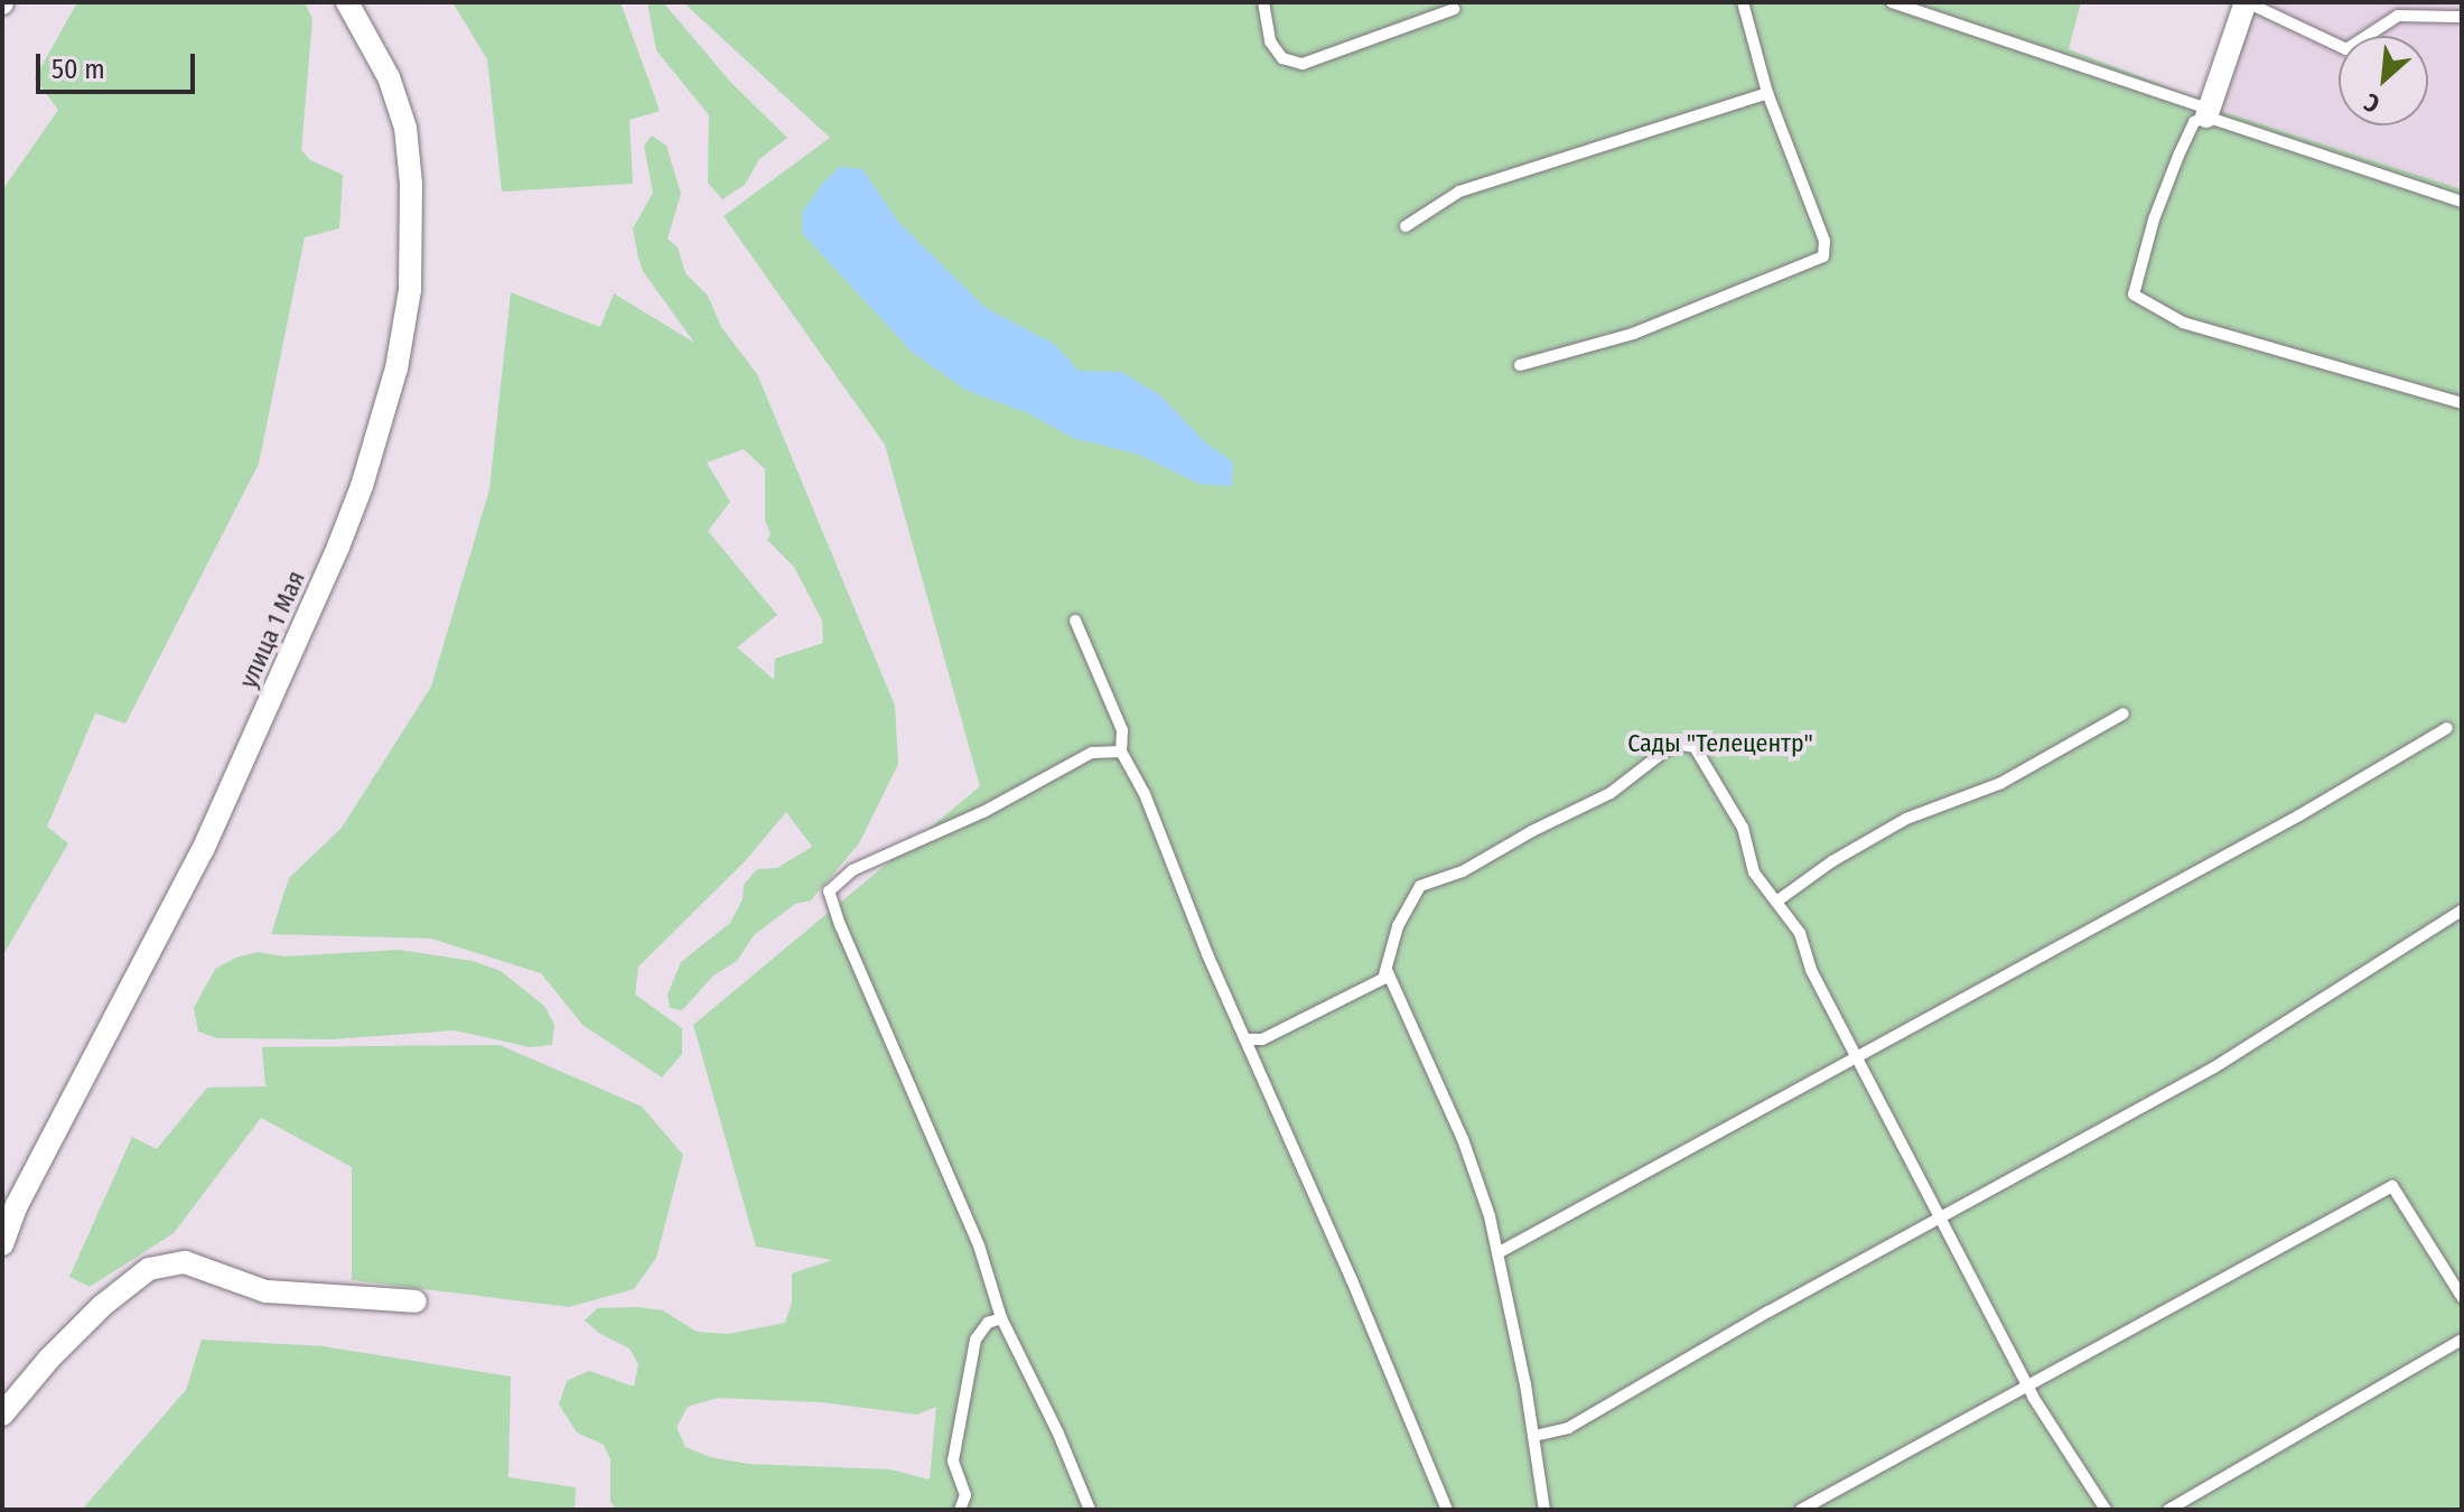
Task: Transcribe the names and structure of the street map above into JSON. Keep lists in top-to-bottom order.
{
  "streets": {
    "street": ["улица 1 Мая"]
  },
  "parks": ["Сады \"Телецентр\""],
  "scale_bar": "50 m",
  "north": "bottom left"
}
